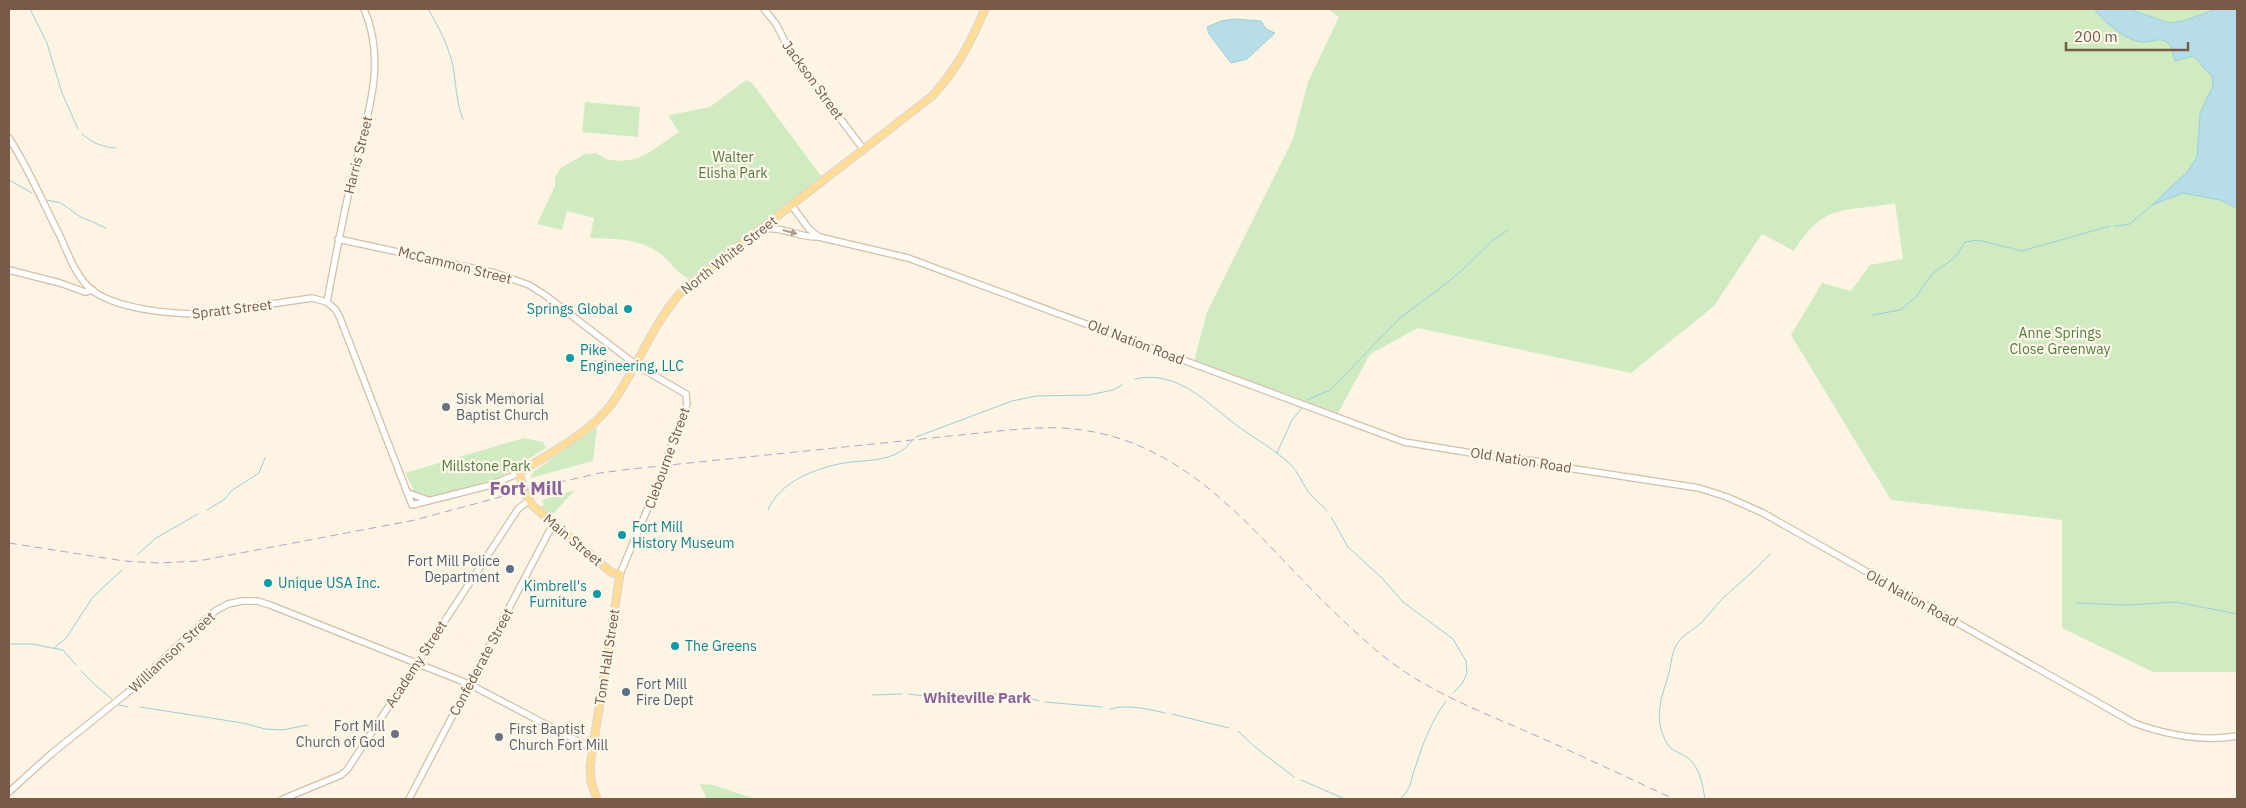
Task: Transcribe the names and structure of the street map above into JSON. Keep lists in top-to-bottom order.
{
  "streets": {
    "main road": [
      "Jackson Street",
      "Harris Street",
      "North White Street",
      "McCammon Street",
      "Spratt Street",
      "Old Nation Road",
      "Clebourne Street",
      "Main Street",
      "Williamson Street",
      "Tom Hall Street",
      "Confederate Street",
      "Academy Street"
    ]
  },
  "crossings": [
    ["Jackson Street", "North White Street"],
    ["Harris Street", "McCammon Street"],
    ["Harris Street", "Spratt Street"],
    ["North White Street", "McCammon Street"],
    ["North White Street", "Old Nation Road"],
    ["North White Street", "Clebourne Street"],
    ["North White Street", "Main Street"],
    ["McCammon Street", "Clebourne Street"],
    ["Clebourne Street", "Main Street"],
    ["Clebourne Street", "Tom Hall Street"],
    ["Main Street", "Tom Hall Street"],
    ["Main Street", "Confederate Street"],
    ["Main Street", "Academy Street"],
    ["Williamson Street", "Tom Hall Street"],
    ["Williamson Street", "Confederate Street"],
    ["Williamson Street", "Academy Street"]
  ],
  "districts": ["Fort Mill", "Whiteville Park"],
  "parks": ["Walter Elisha Park", "Anne Springs Close Greenway", "Millstone Park"],
  "places": [
    "Springs Global",
    "Pike Engineering, LLC",
    "Sisk Memorial Baptist Church",
    "Fort Mill History Museum",
    "Fort Mill Police Department",
    "Unique USA Inc.",
    "Kimbrell's Furniture",
    "The Greens",
    "Fort Mill Fire Dept",
    "Fort Mill Church of God",
    "First Baptist Church Fort Mill"
  ],
  "scale_bar": "200 m"
}
